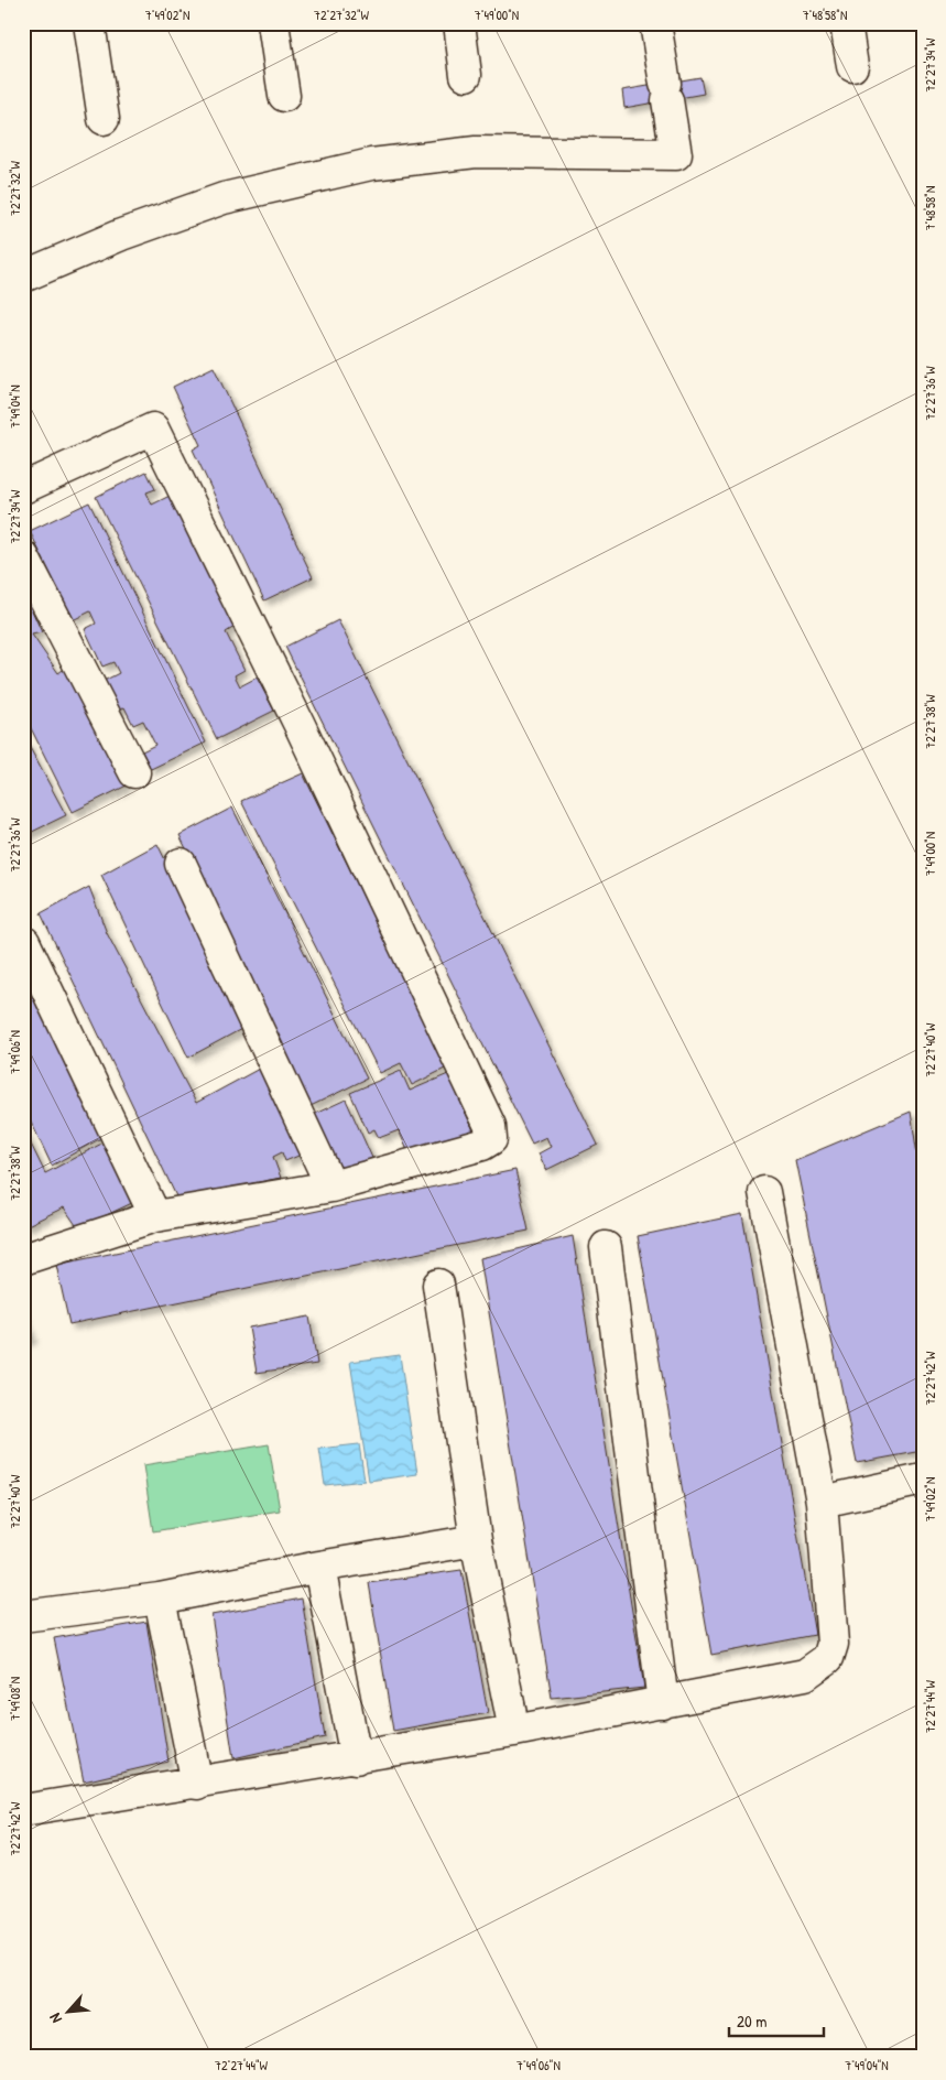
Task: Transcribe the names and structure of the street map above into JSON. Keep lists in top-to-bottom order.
{
  "scale_bar": "20 m",
  "north": "bottom left",
  "coordinates": [
    "7°49'02\"N",
    "72°27'32\"W",
    "7°49'00\"N",
    "7°48'58\"N",
    "72°27'34\"W",
    "72°27'36\"W",
    "7°49'04\"N",
    "72°27'38\"W",
    "72°27'40\"W",
    "7°49'06\"N",
    "72°27'42\"W",
    "7°49'08\"N",
    "72°27'44\"W"
  ]
}
